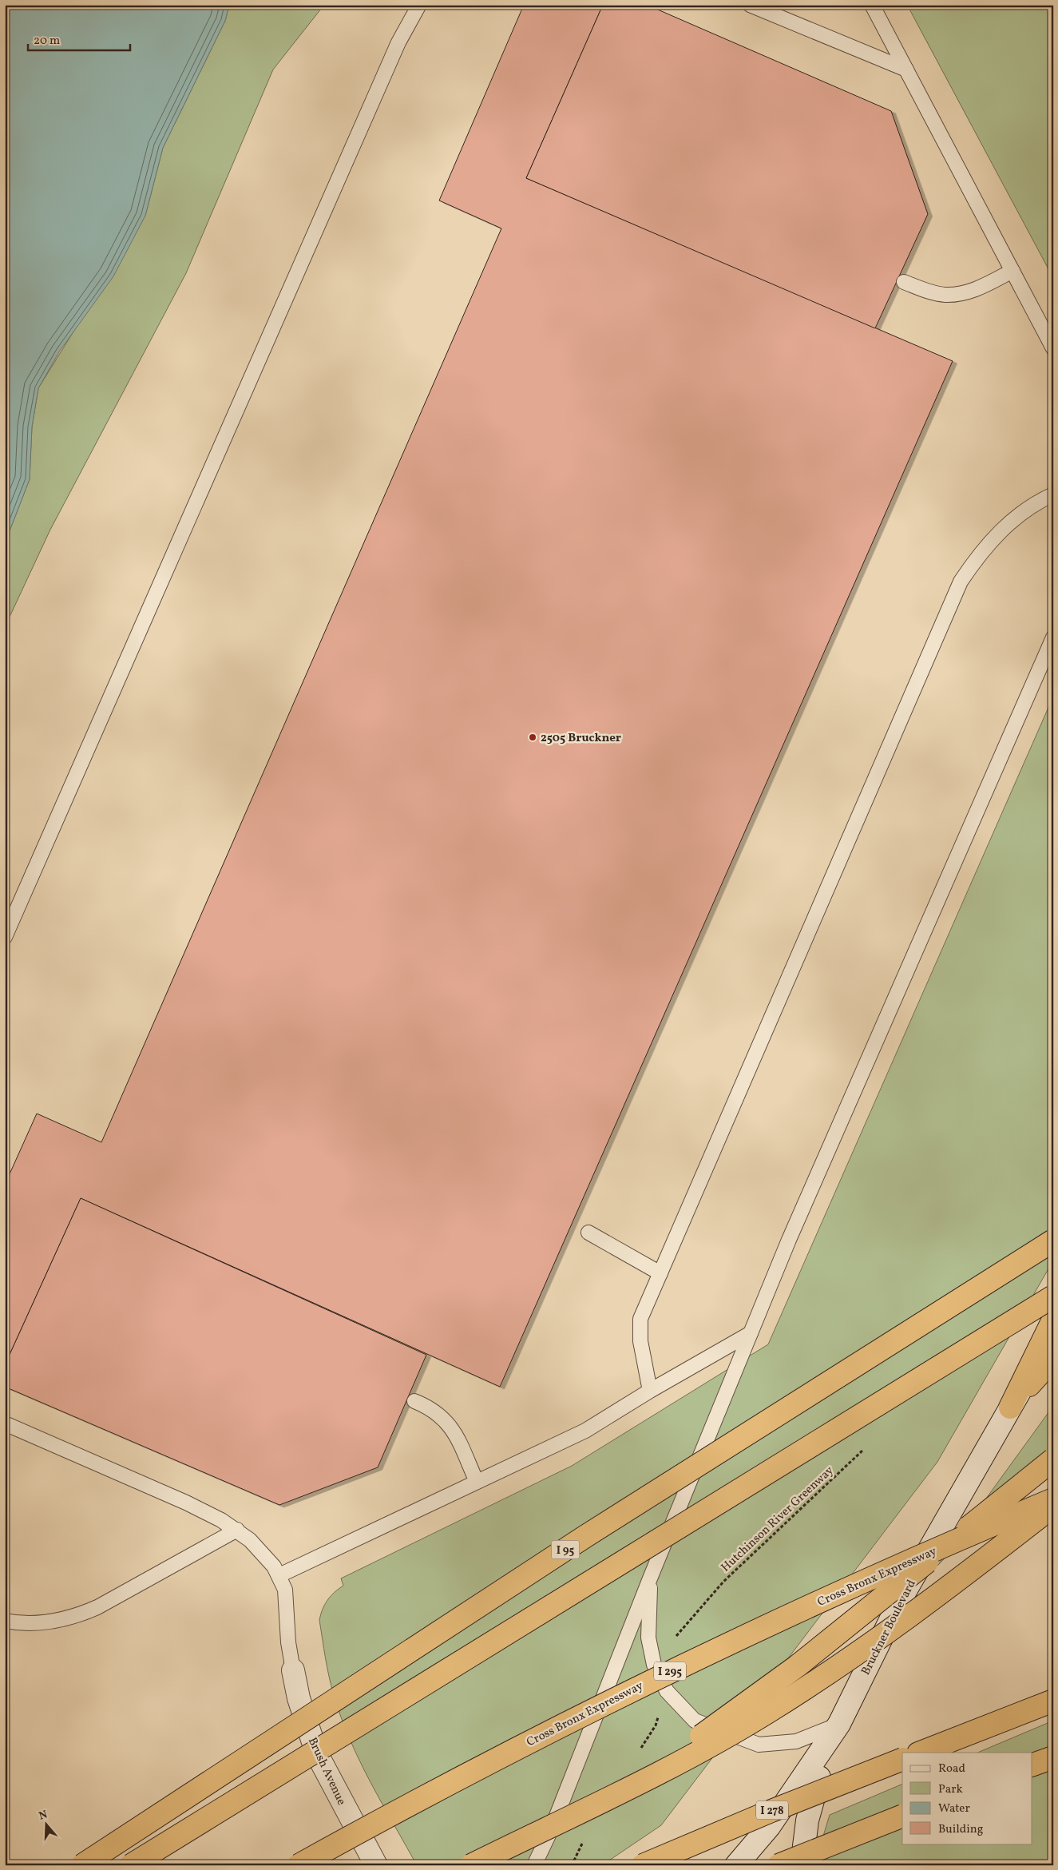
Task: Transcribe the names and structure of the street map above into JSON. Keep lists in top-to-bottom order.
{
  "streets": {
    "highway": [
      "I 95",
      "Cross Bronx Expressway",
      "I 295",
      "I 278"
    ],
    "main road": ["Bruckner Boulevard", "Brush Avenue"],
    "path": ["Hutchinson River Greenway"]
  },
  "places": ["2505 Bruckner"],
  "legend": [
    "Road",
    "Park",
    "Water",
    "Building"
  ],
  "scale_bar": "20 m",
  "north": "top"
}
